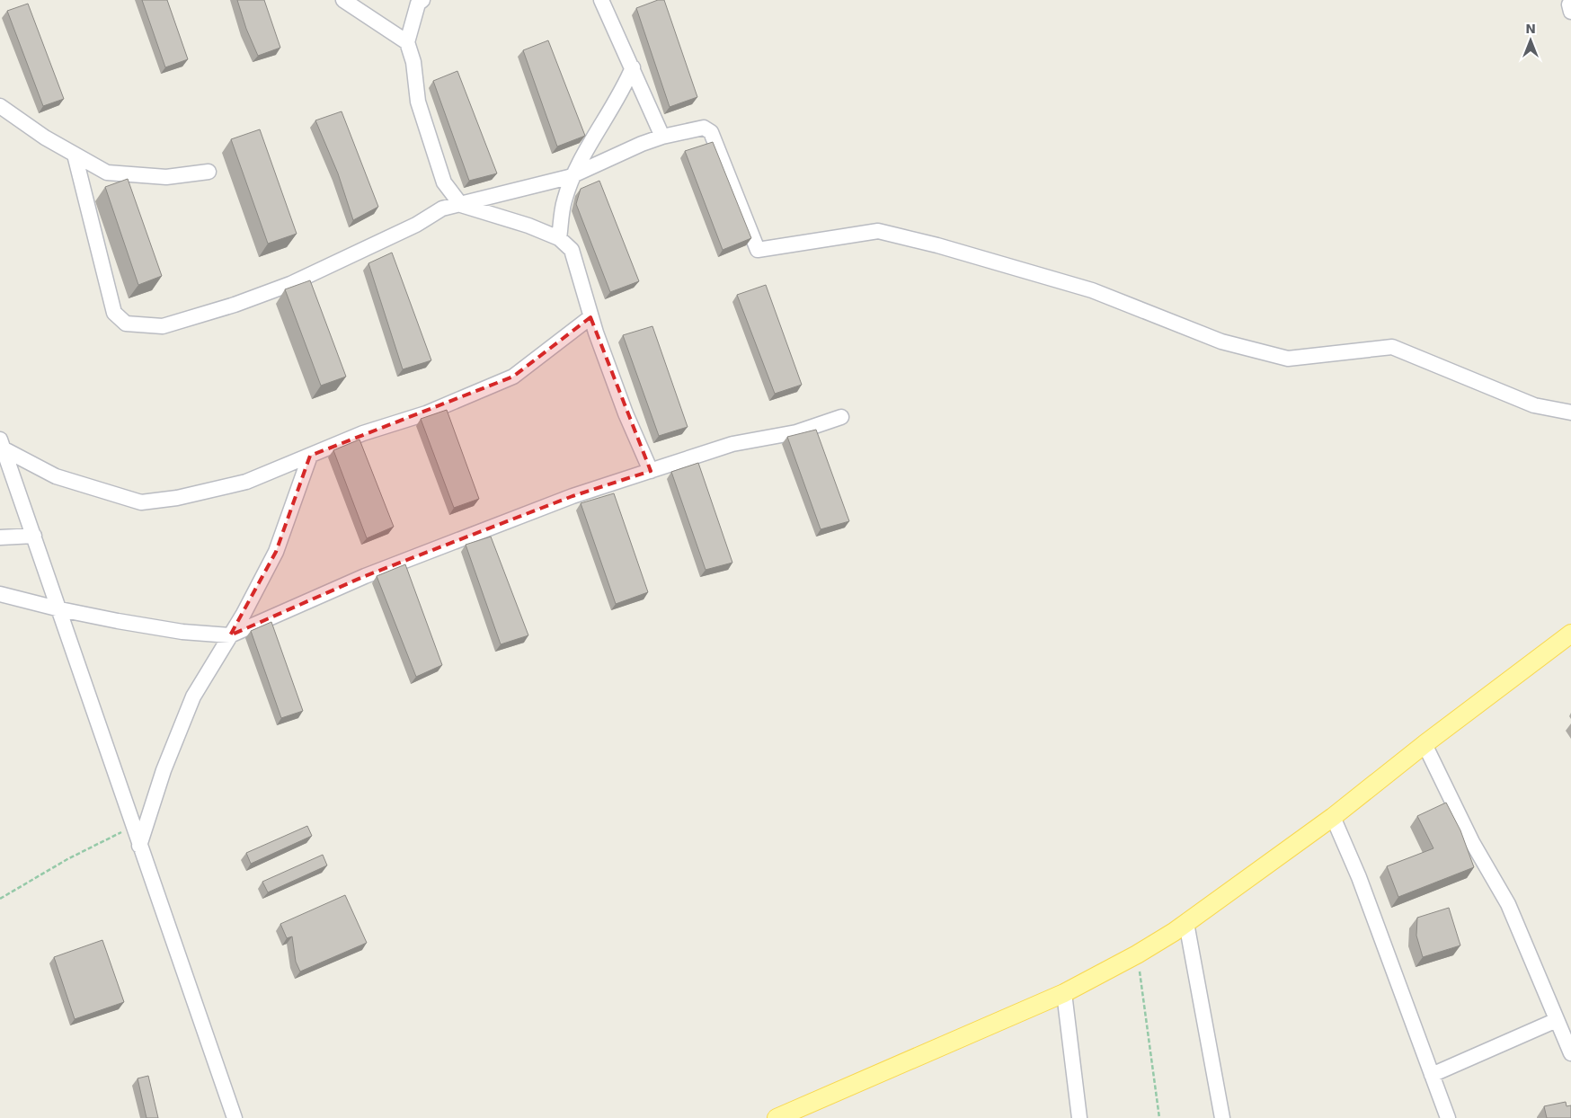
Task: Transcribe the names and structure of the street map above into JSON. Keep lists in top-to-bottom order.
{
  "north": "top"
}
